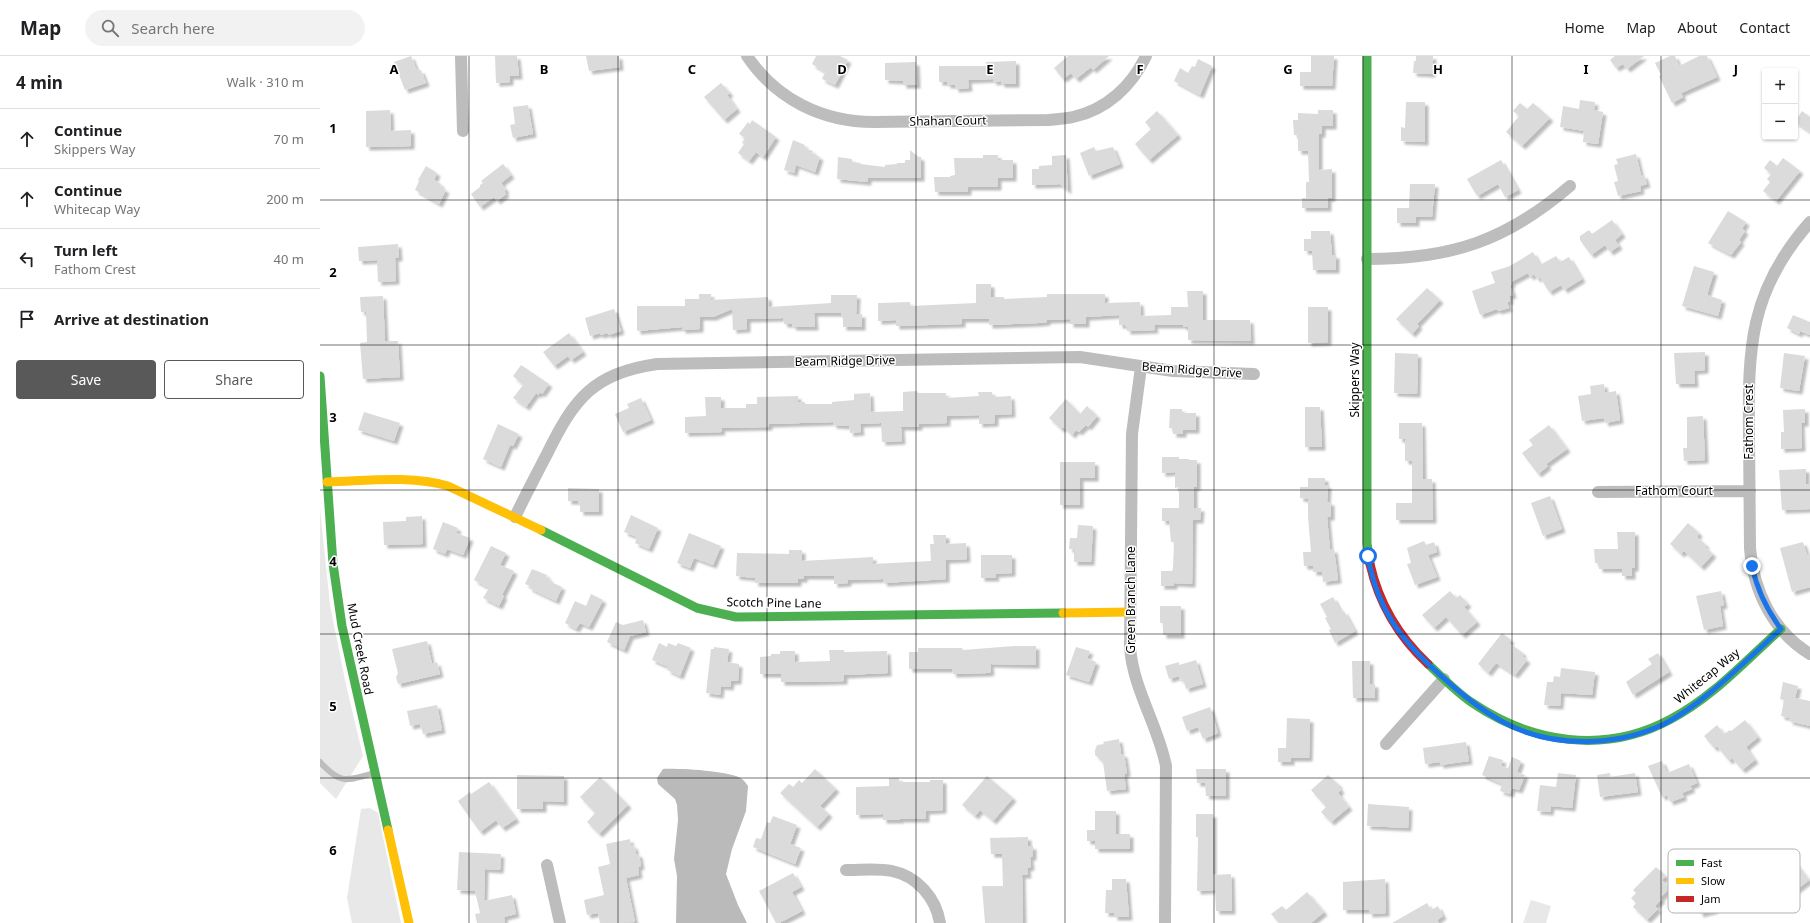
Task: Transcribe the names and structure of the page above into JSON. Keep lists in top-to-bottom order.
{
  "streets": {
    "street": [
      "Shahan Court",
      "Beam Ridge Drive",
      "Skippers Way",
      "Fathom Crest",
      "Fathom Court",
      "Green Branch Lane",
      "Scotch Pine Lane",
      "Mud Creek Road",
      "Whitecap Way"
    ]
  },
  "crossings": [
    ["Beam Ridge Drive", "Green Branch Lane"],
    ["Beam Ridge Drive", "Scotch Pine Lane"],
    ["Skippers Way", "Whitecap Way"],
    ["Fathom Crest", "Fathom Court"],
    ["Fathom Crest", "Whitecap Way"],
    ["Green Branch Lane", "Scotch Pine Lane"],
    ["Scotch Pine Lane", "Mud Creek Road"]
  ],
  "legend": ["Fast", "Slow", "Jam"],
  "page": {
    "header": "Map",
    "search": "Search here",
    "nav": [
      "Home",
      "Map",
      "About",
      "Contact"
    ],
    "heading": ["4 min", "Walk · 310 m"],
    "map_buttons": ["+", "−"],
    "list": [
      ["Continue", "Skippers Way", "70 m"],
      ["Continue", "Whitecap Way", "200 m"],
      ["Turn left", "Fathom Crest", "40 m"],
      "Arrive at destination"
    ],
    "buttons": ["Save", "Share"]
  },
  "grid": {
    "columns": [
      "A",
      "B",
      "C",
      "D",
      "E",
      "F",
      "G",
      "H",
      "I",
      "J"
    ],
    "rows": [
      "1",
      "2",
      "3",
      "4",
      "5",
      "6"
    ]
  }
}
